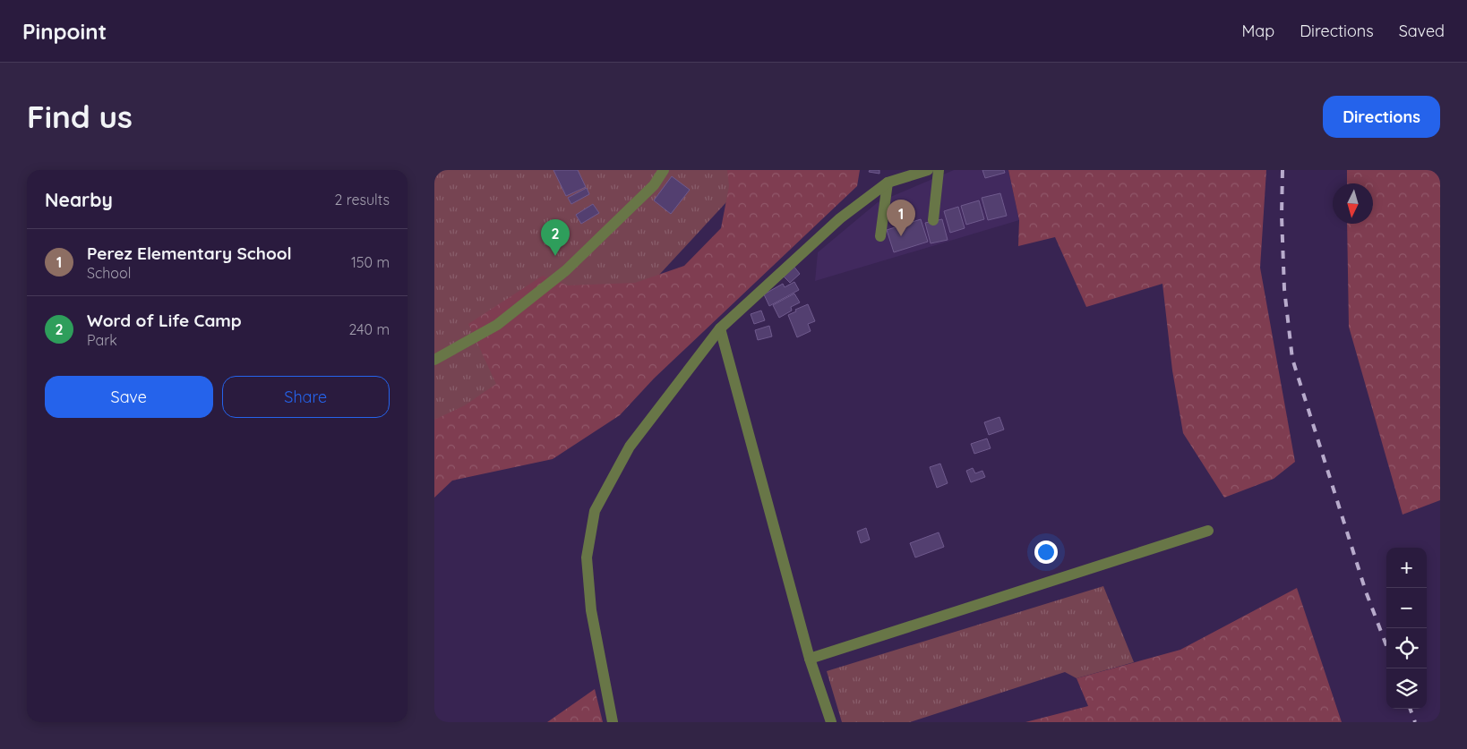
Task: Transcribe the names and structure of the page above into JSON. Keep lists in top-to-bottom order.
{
  "north": "bottom",
  "page": {
    "header": "Pinpoint",
    "nav": ["Map", "Directions", "Saved"],
    "buttons": [
      "Directions",
      ["Save", "Share"]
    ],
    "title": "Find us",
    "heading": ["Nearby", "2 results"],
    "pins": ["1", "2"],
    "list": [
      {
        "mark": "1",
        "name": "Perez Elementary School",
        "note": "School",
        "value": "150 m"
      },
      {
        "mark": "2",
        "name": "Word of Life Camp",
        "note": "Park",
        "value": "240 m"
      }
    ],
    "map_buttons": ["+", "−"]
  }
}
